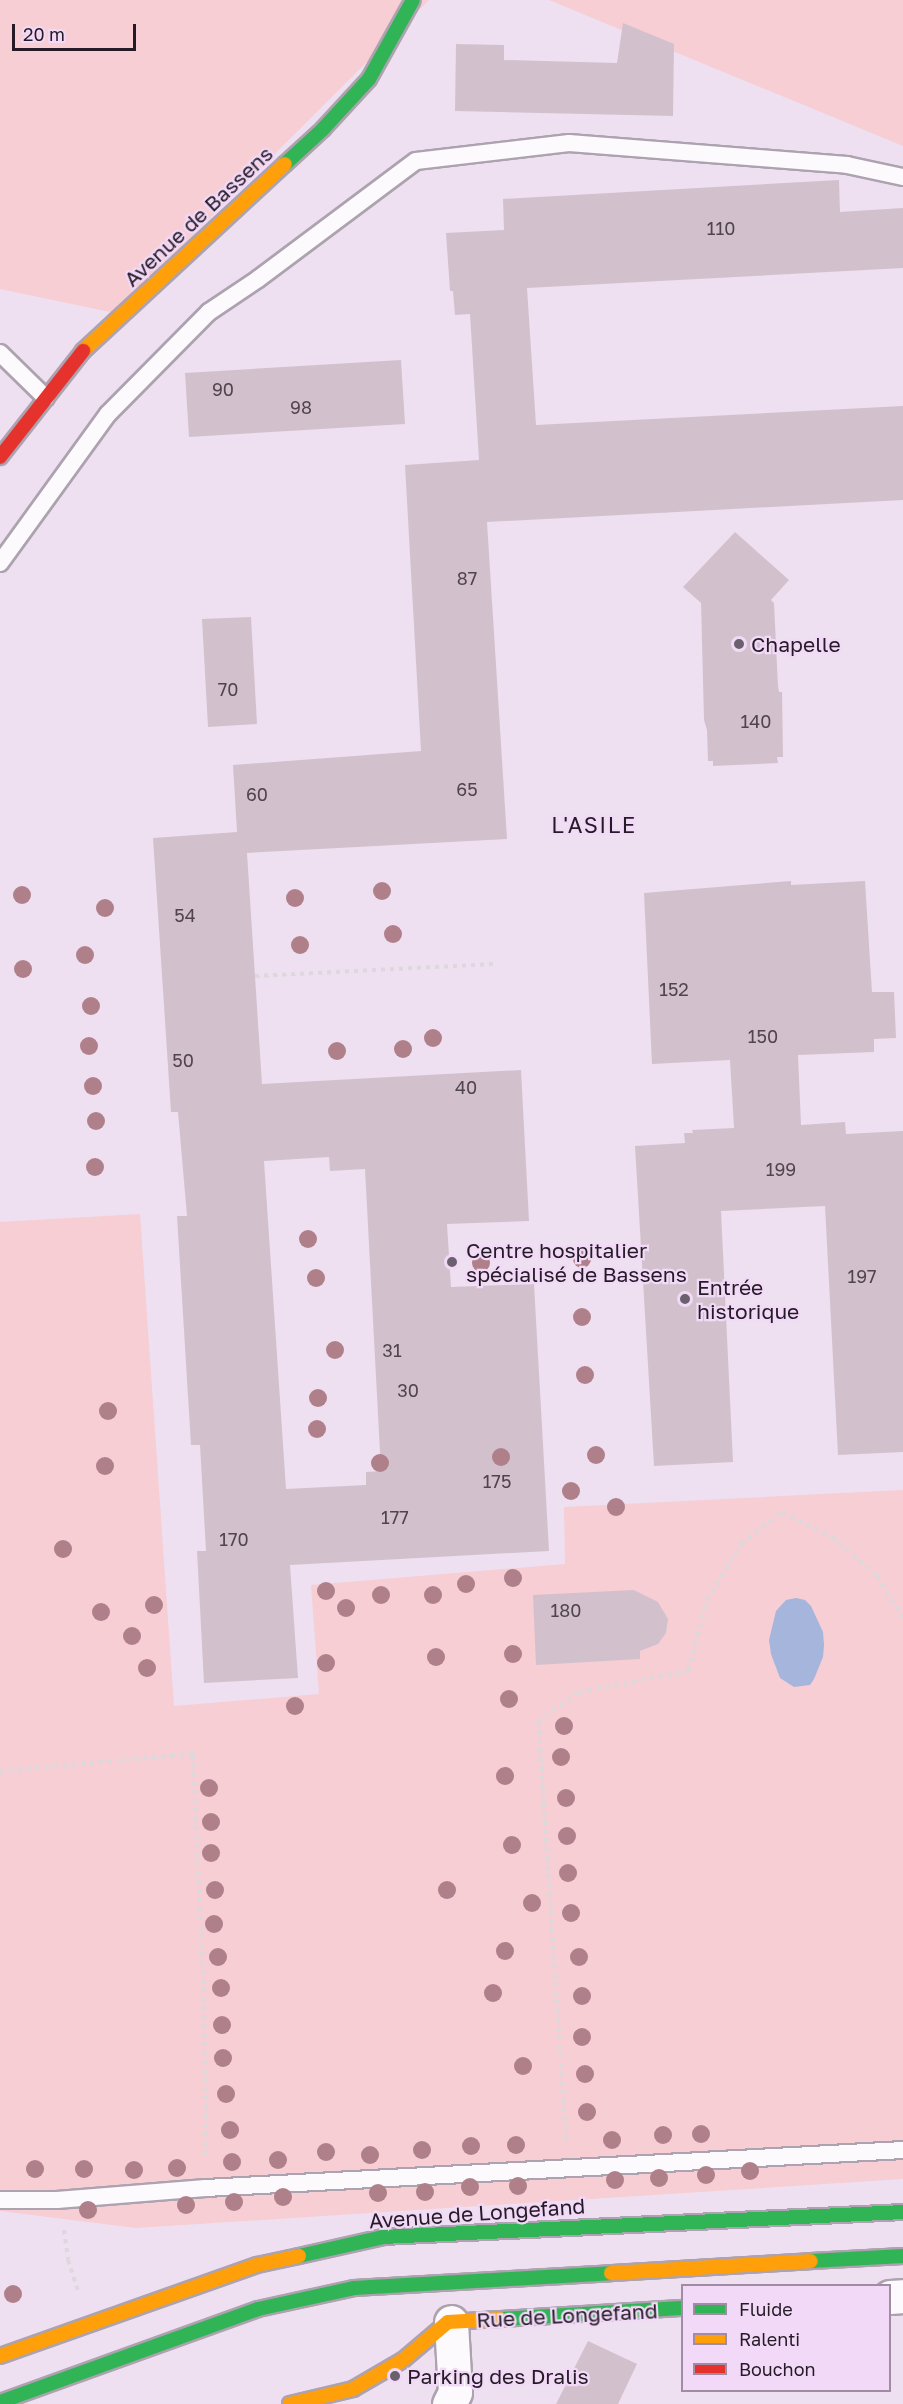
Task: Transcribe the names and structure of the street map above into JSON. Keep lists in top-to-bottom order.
{
  "streets": {
    "main road": ["Avenue de Bassens", "Avenue de Longefand", "Rue de Longefand"]
  },
  "districts": ["L'ASILE"],
  "places": [
    "Chapelle",
    "Centre hospitalier spécialisé de Bassens",
    "Entrée historique",
    "Parking des Dralis"
  ],
  "house_numbers": [
    "110",
    "90",
    "98",
    "87",
    "70",
    "140",
    "65",
    "60",
    "54",
    "152",
    "150",
    "50",
    "40",
    "199",
    "197",
    "31",
    "30",
    "175",
    "177",
    "170",
    "180"
  ],
  "legend": ["Fluide", "Ralenti", "Bouchon"],
  "scale_bar": "20 m"
}
